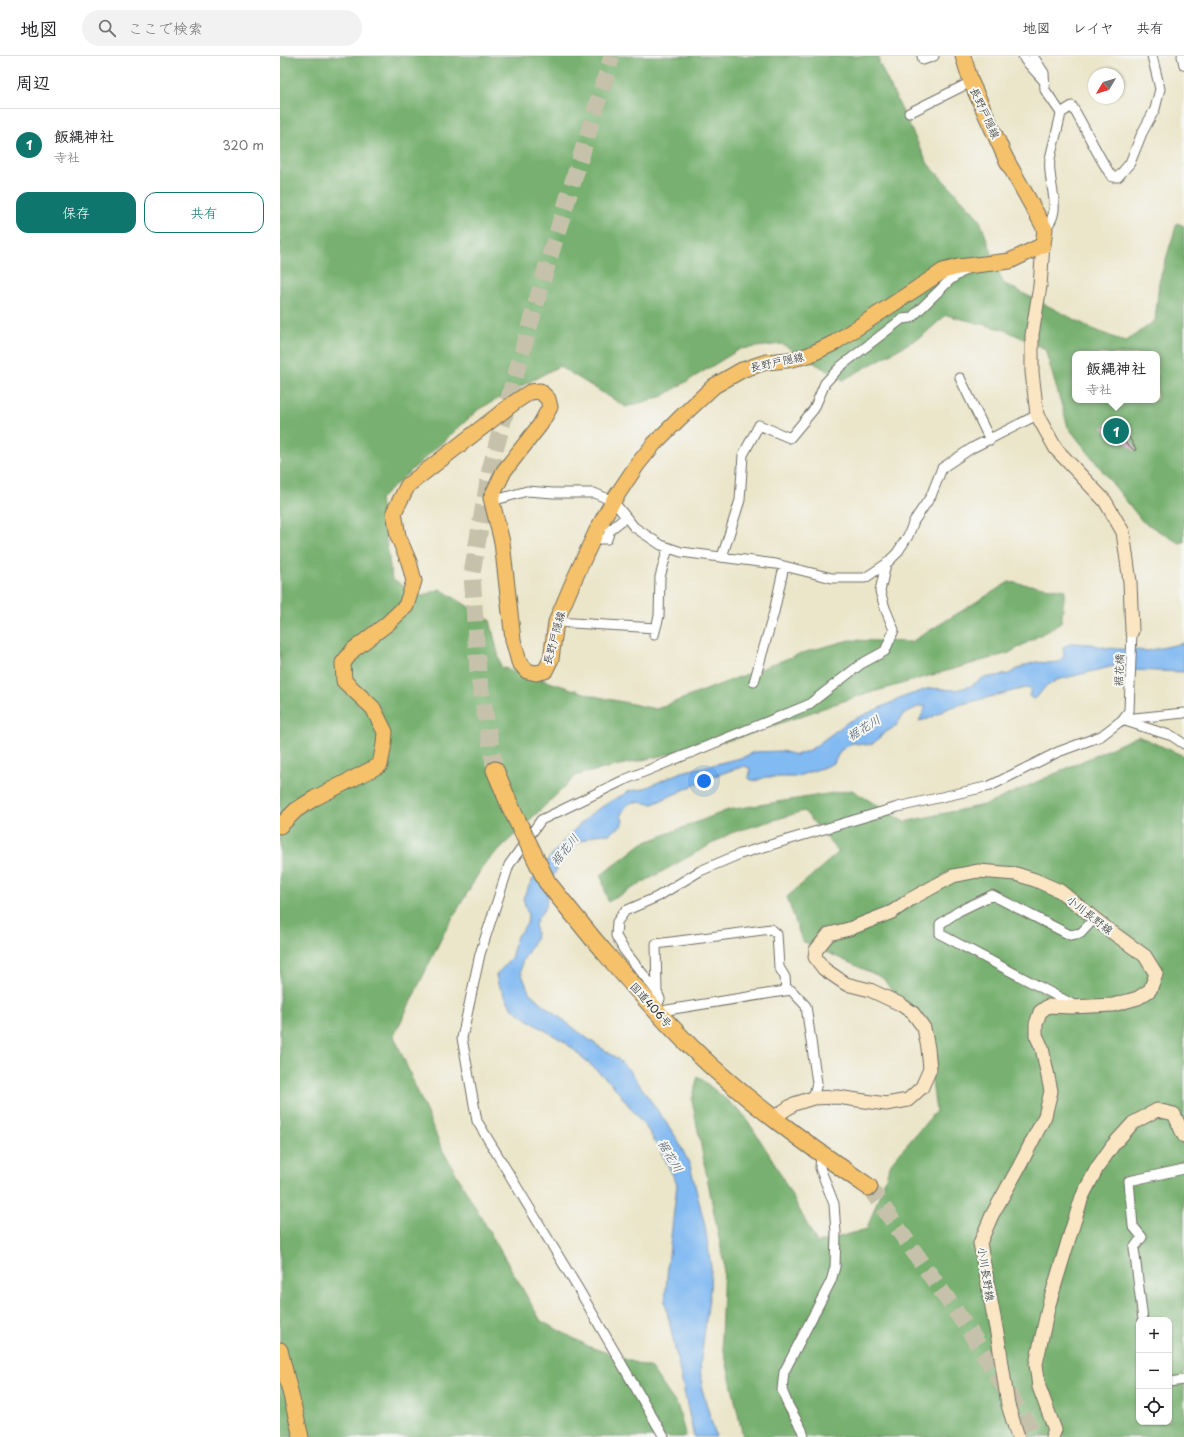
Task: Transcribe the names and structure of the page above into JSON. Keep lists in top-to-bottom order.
{
  "streets": {
    "highway": ["国道406号"],
    "main road": ["長野戸隠線", "小川長野線"],
    "street": ["裾花橋"]
  },
  "crossings": [
    ["小川長野線", "国道406号"]
  ],
  "water": ["裾花川"],
  "north": "bottom left",
  "page": {
    "header": "地図",
    "search": "ここで検索",
    "nav": ["地図", "レイヤ", "共有"],
    "heading": "周辺",
    "list": [
      {
        "mark": "1",
        "name": "飯縄神社",
        "note": "寺社",
        "value": "320 m"
      }
    ],
    "buttons": ["保存", "共有"],
    "popup": ["飯縄神社", "寺社"],
    "pins": "1",
    "map_buttons": ["+", "−"]
  }
}
